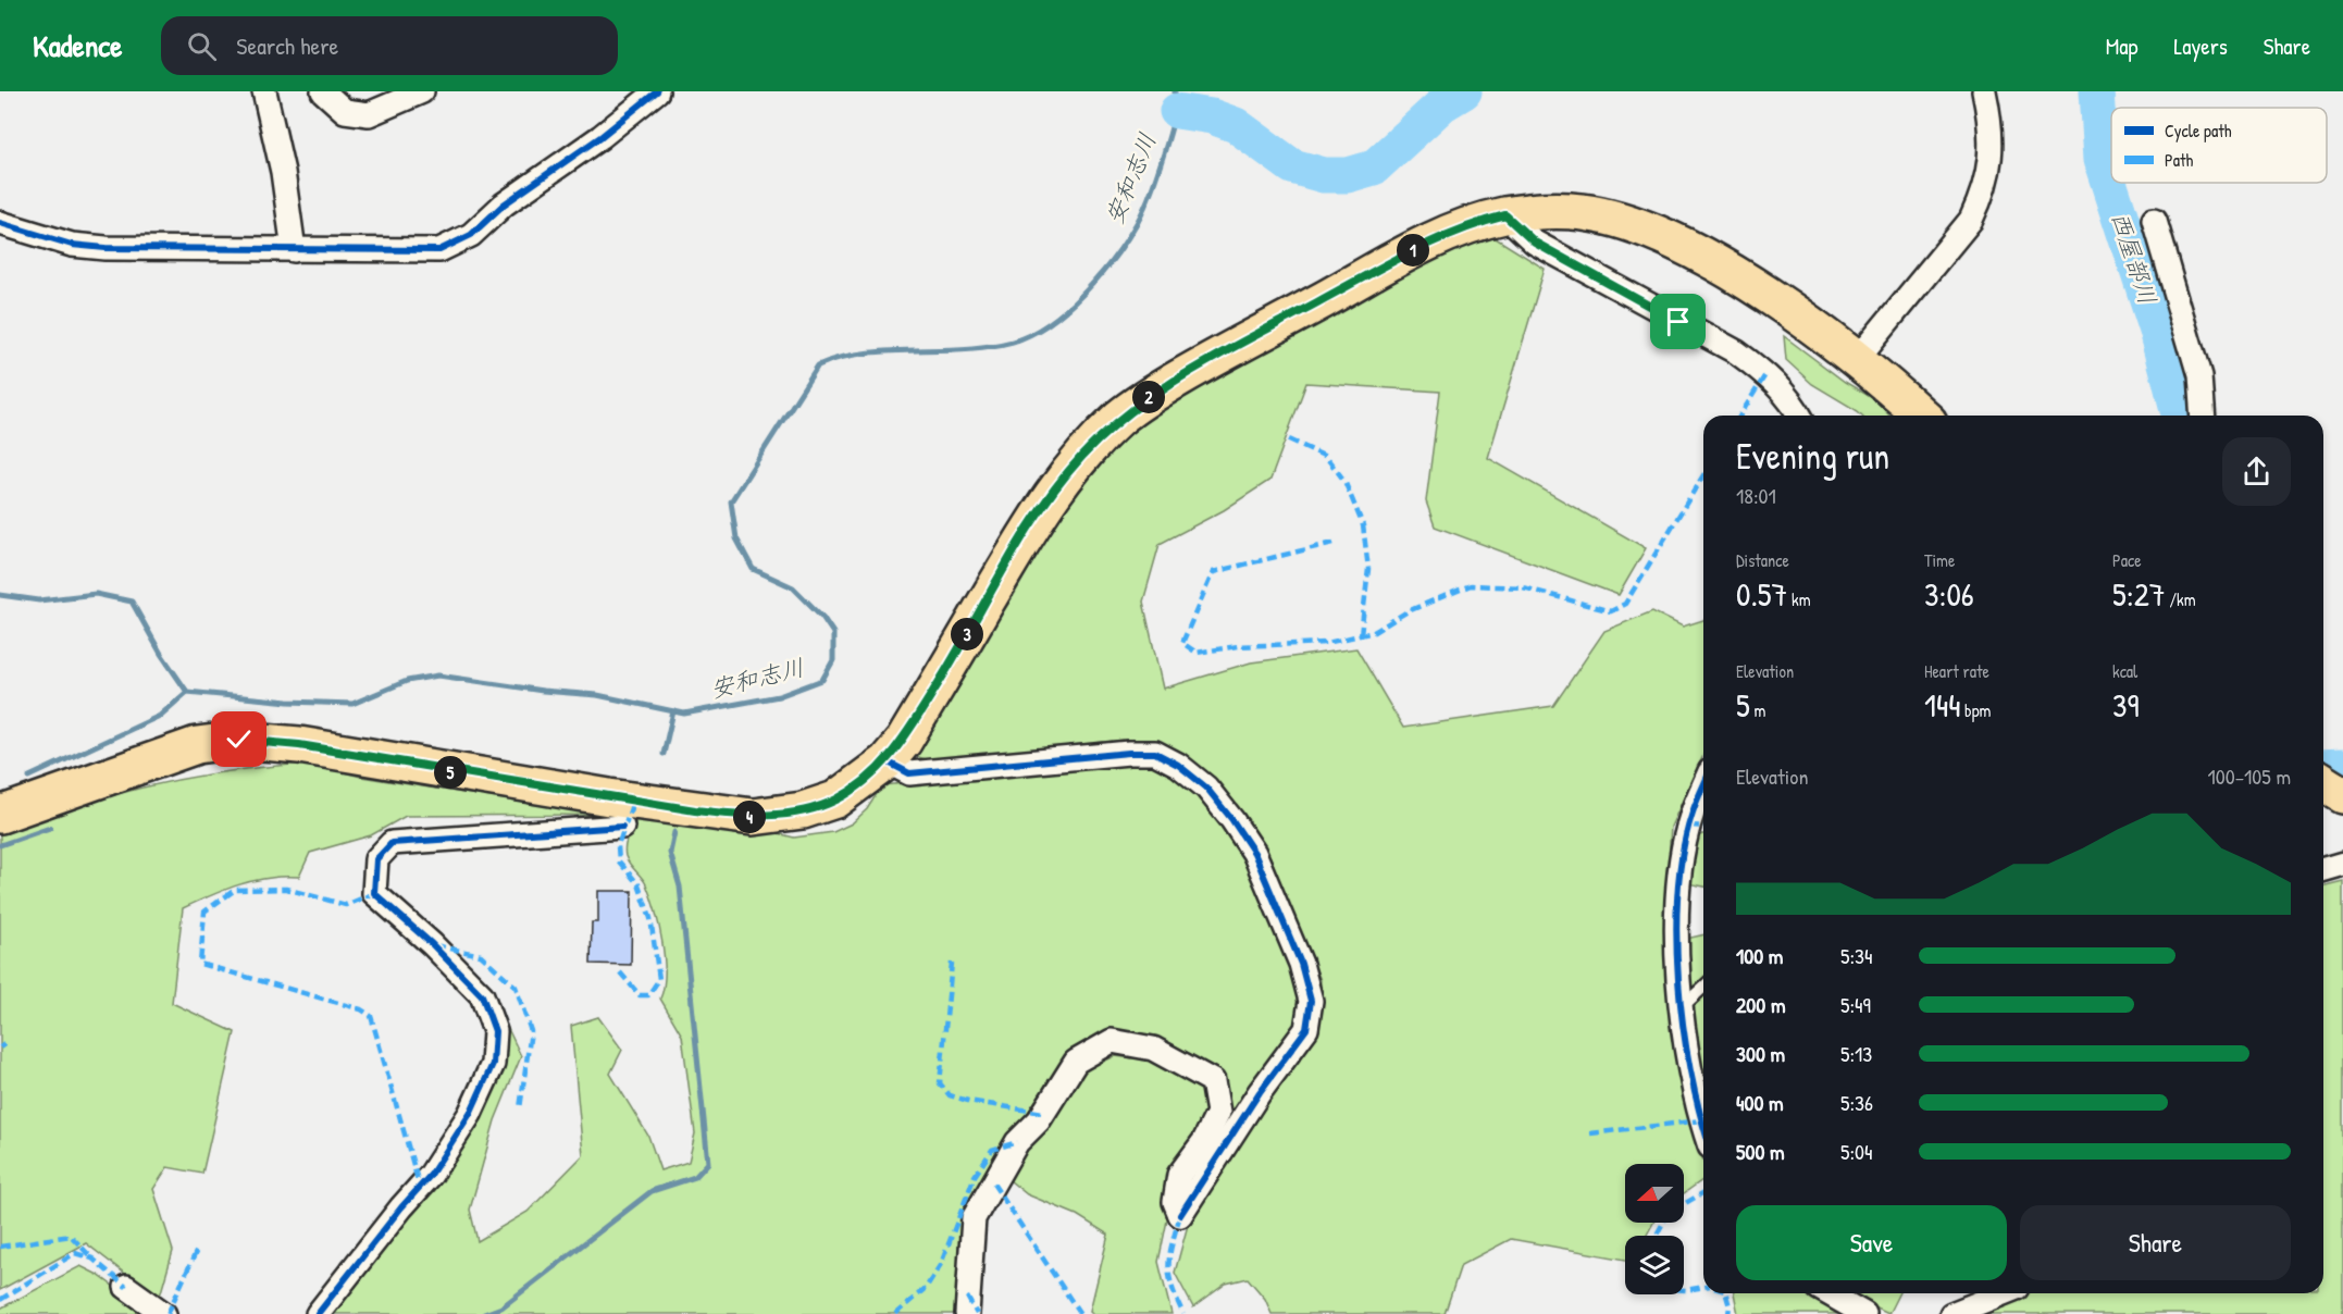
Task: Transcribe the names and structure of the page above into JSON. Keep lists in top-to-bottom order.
{
  "water": ["安和志川", "西屋部川"],
  "legend": ["Cycle path", "Path"],
  "north": "left",
  "page": {
    "header": "Kadence",
    "search": "Search here",
    "nav": ["Map", "Layers", "Share"],
    "pins": [
      "1",
      "2",
      "3",
      "5",
      "4"
    ],
    "heading": ["Evening run", "18:01"],
    "stats": [
      ["Distance", "0.57 km"],
      ["Time", "3:06"],
      ["Pace", "5:27 /km"],
      ["Elevation", "5 m"],
      ["Heart rate", "144 bpm"],
      ["kcal", "39"]
    ],
    "chart": ["Elevation", "100–105 m"],
    "list": [
      {
        "name": "100 m",
        "note": "5:34"
      },
      {
        "name": "200 m",
        "note": "5:49"
      },
      {
        "name": "300 m",
        "note": "5:13"
      },
      {
        "name": "400 m",
        "note": "5:36"
      },
      {
        "name": "500 m",
        "note": "5:04"
      }
    ],
    "buttons": ["Save", "Share"]
  }
}
